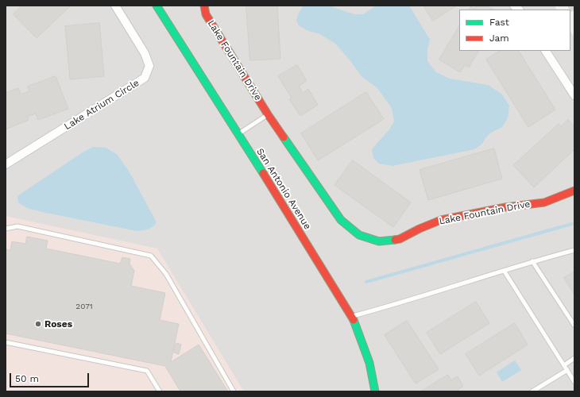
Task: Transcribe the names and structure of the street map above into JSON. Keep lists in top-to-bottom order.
{
  "streets": {
    "street": ["Lake Fountain Drive", "Lake Atrium Circle", "San Antonio Avenue"]
  },
  "places": ["Roses"],
  "house_numbers": ["2071"],
  "legend": ["Fast", "Jam"],
  "scale_bar": "50 m"
}
